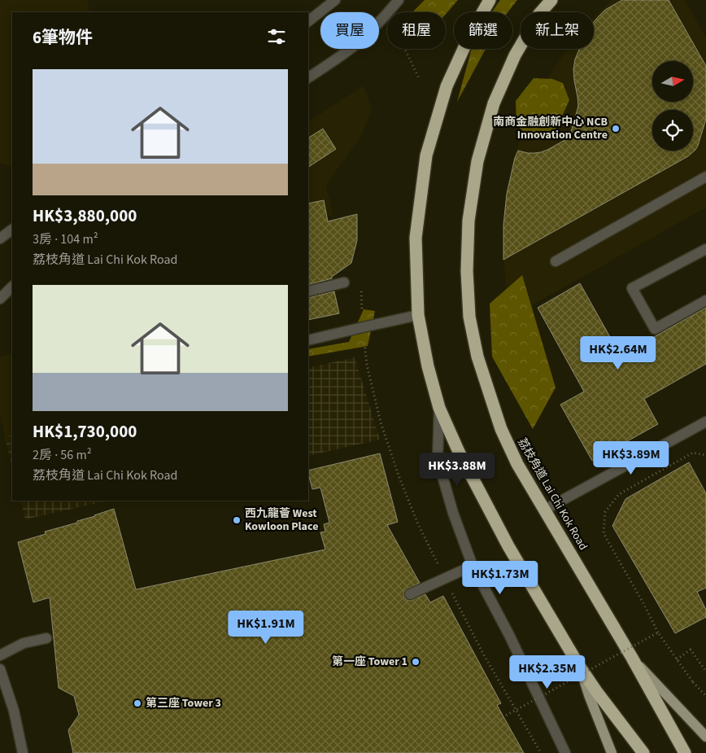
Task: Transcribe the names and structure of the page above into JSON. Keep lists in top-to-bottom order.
{
  "streets": {
    "highway": ["荔枝角道 Lai Chi Kok Road"]
  },
  "places": [
    "南商金融創新中心 NCB Innovation Centre",
    "西九龍薈 West Kowloon Place",
    "第一座 Tower 1",
    "第三座 Tower 3"
  ],
  "north": "right",
  "page": {
    "chip": [
      "買屋",
      "租屋",
      "篩選",
      "新上架"
    ],
    "heading": "6筆物件",
    "list": [
      {
        "name": "HK$3,880,000",
        "note": "3房 · 104 m² · 荔枝角道 Lai Chi Kok Road"
      },
      {
        "name": "HK$1,730,000",
        "note": "2房 · 56 m² · 荔枝角道 Lai Chi Kok Road"
      }
    ],
    "price": [
      "HK$2.64M",
      "HK$3.89M",
      "HK$3.88M",
      "HK$1.73M",
      "HK$1.91M",
      "HK$2.35M"
    ]
  }
}
